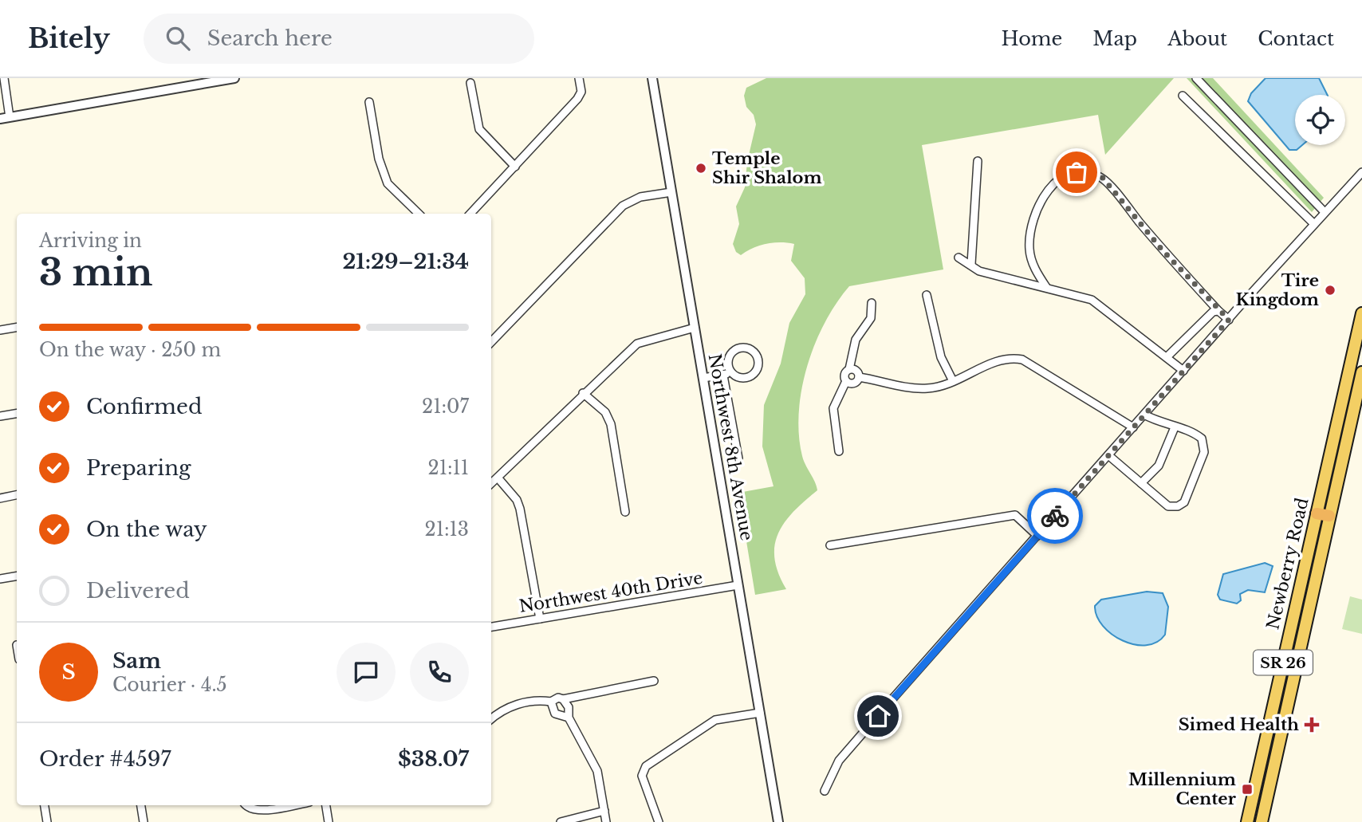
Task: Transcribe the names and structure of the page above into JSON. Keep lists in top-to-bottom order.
{
  "streets": {
    "main road": ["Newberry Road", "SR 26"],
    "street": ["Northwest 8th Avenue", "Northwest 40th Drive"]
  },
  "crossings": [
    ["Northwest 8th Avenue", "Northwest 40th Drive"]
  ],
  "places": {
    "other": ["Temple Shir Shalom", "Tire Kingdom"],
    "health": ["Simed Health"],
    "transit": ["Millennium Center"]
  },
  "page": {
    "header": "Bitely",
    "search": "Search here",
    "nav": [
      "Home",
      "Map",
      "About",
      "Contact"
    ],
    "heading": ["3 min", "Arriving in", "21:29–21:34"],
    "panel": [
      "Sam",
      "Courier · 4.5",
      "Order #4597",
      "$38.07"
    ],
    "bar": "On the way · 250 m",
    "list": [
      ["Confirmed", "21:07"],
      ["Preparing", "21:11"],
      ["On the way", "21:13"],
      "Delivered"
    ],
    "round": "S"
  }
}
